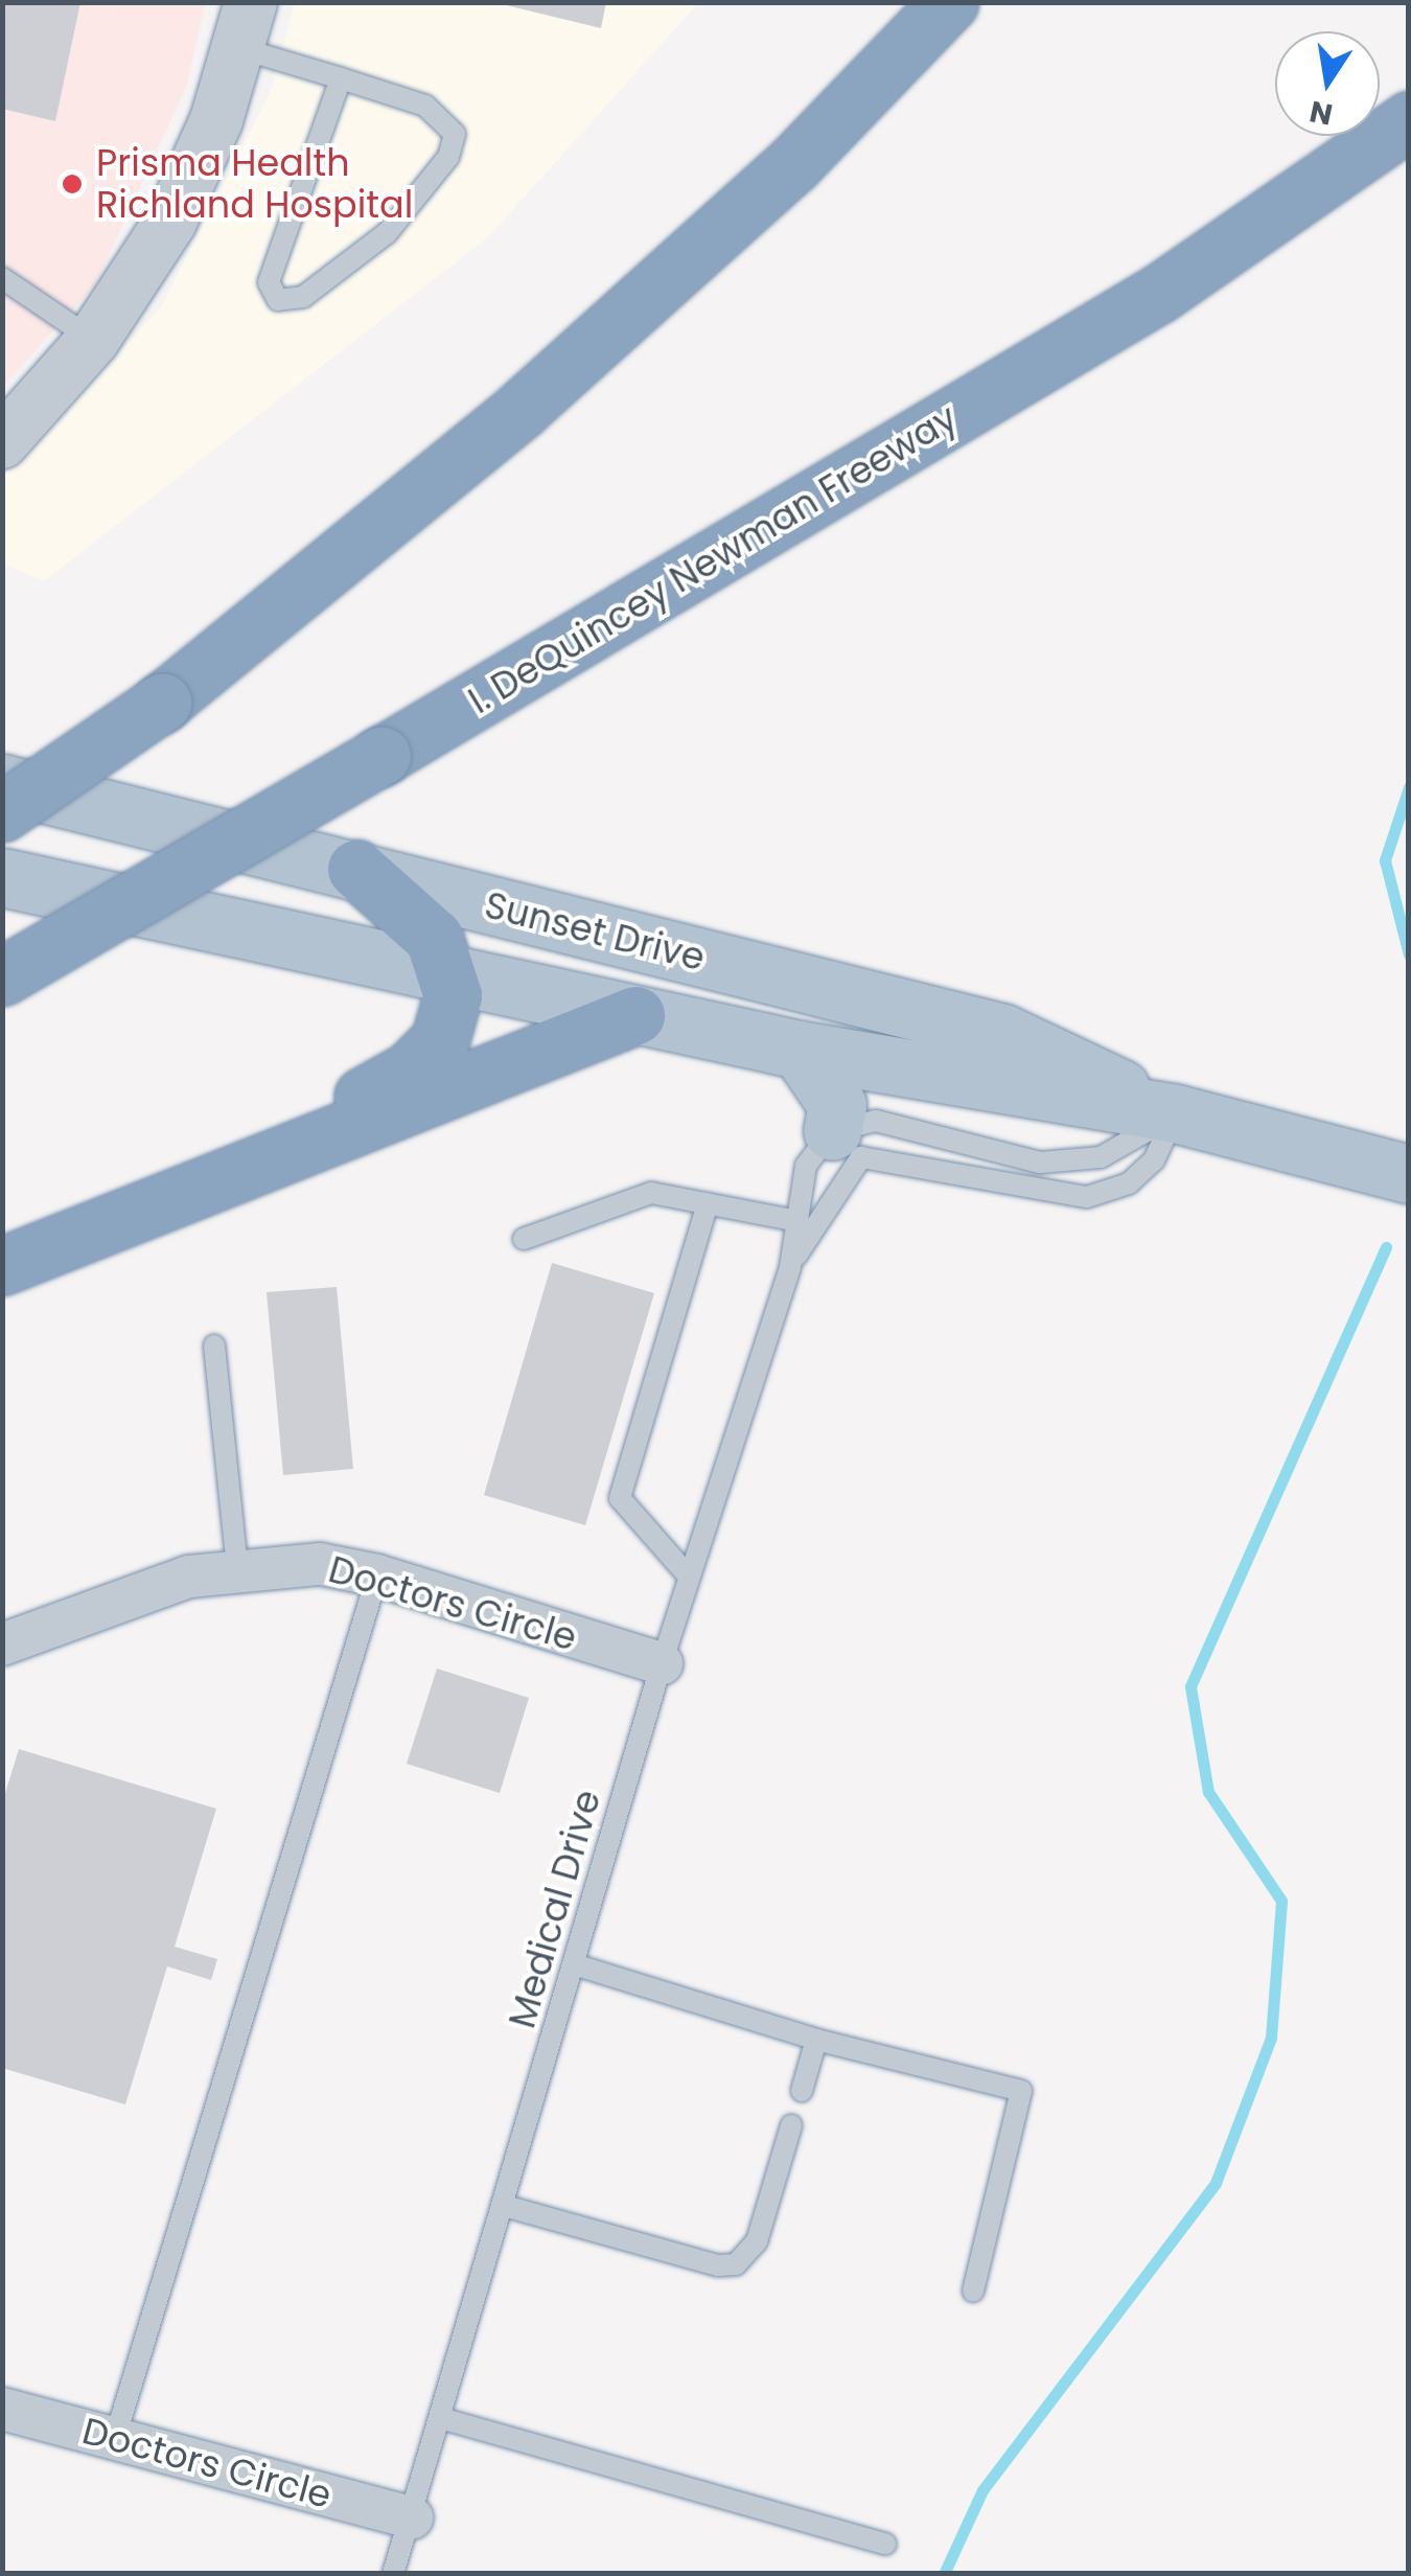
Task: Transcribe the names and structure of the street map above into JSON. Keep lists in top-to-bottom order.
{
  "streets": {
    "highway": ["I. DeQuincey Newman Freeway"],
    "main road": ["Sunset Drive"],
    "street": ["Doctors Circle"],
    "lane": ["Medical Drive"]
  },
  "crossings": [
    ["Sunset Drive", "Medical Drive"],
    ["Doctors Circle", "Medical Drive"]
  ],
  "places": ["Prisma Health Richland Hospital"],
  "north": "bottom"
}
